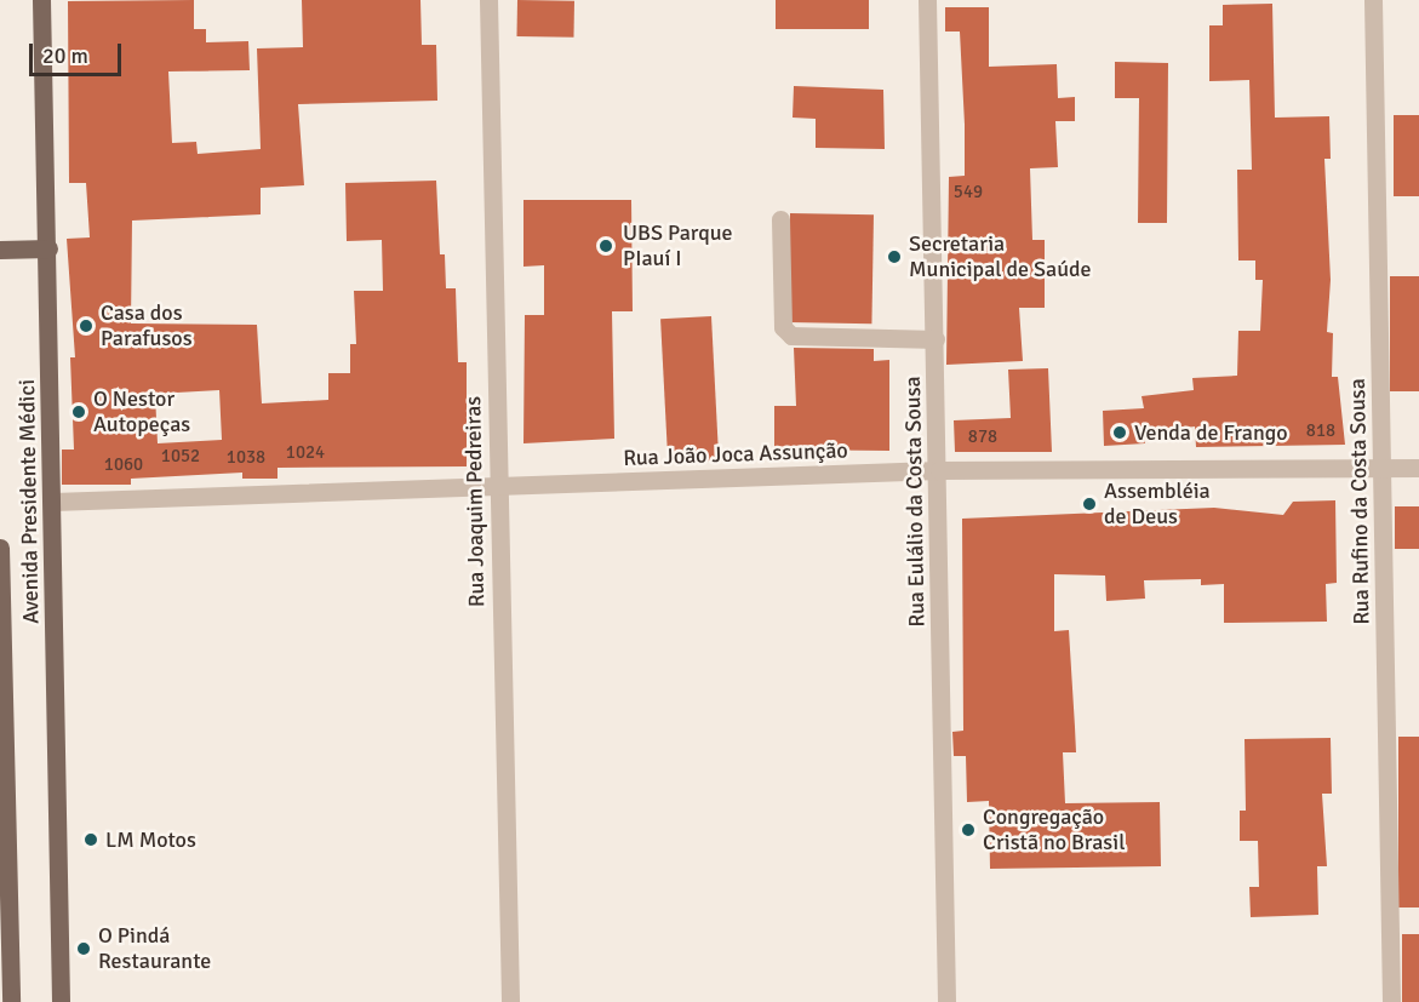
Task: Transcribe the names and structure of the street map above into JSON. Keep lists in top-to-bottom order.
{
  "streets": {
    "main road": ["Avenida Presidente Médici"],
    "street": [
      "Rua João Joca Assunção",
      "Rua Joaquim Pedreiras",
      "Rua Eulálio da Costa Sousa",
      "Rua Rufino da Costa Sousa"
    ]
  },
  "crossings": [
    ["Rua João Joca Assunção", "Avenida Presidente Médici"],
    ["Rua João Joca Assunção", "Rua Joaquim Pedreiras"],
    ["Rua João Joca Assunção", "Rua Eulálio da Costa Sousa"],
    ["Rua João Joca Assunção", "Rua Rufino da Costa Sousa"]
  ],
  "places": [
    "UBS Parque PIauí I",
    "Secretaria Municipal de Saúde",
    "Casa dos Parafusos",
    "O Nestor Autopeças",
    "Venda de Frango",
    "Assembléia de Deus",
    "Congregação Cristã no Brasil",
    "LM Motos",
    "O Pindá Restaurante"
  ],
  "house_numbers": [
    "549",
    "818",
    "878",
    "1024",
    "1052",
    "1038",
    "1060"
  ],
  "scale_bar": "20 m"
}
